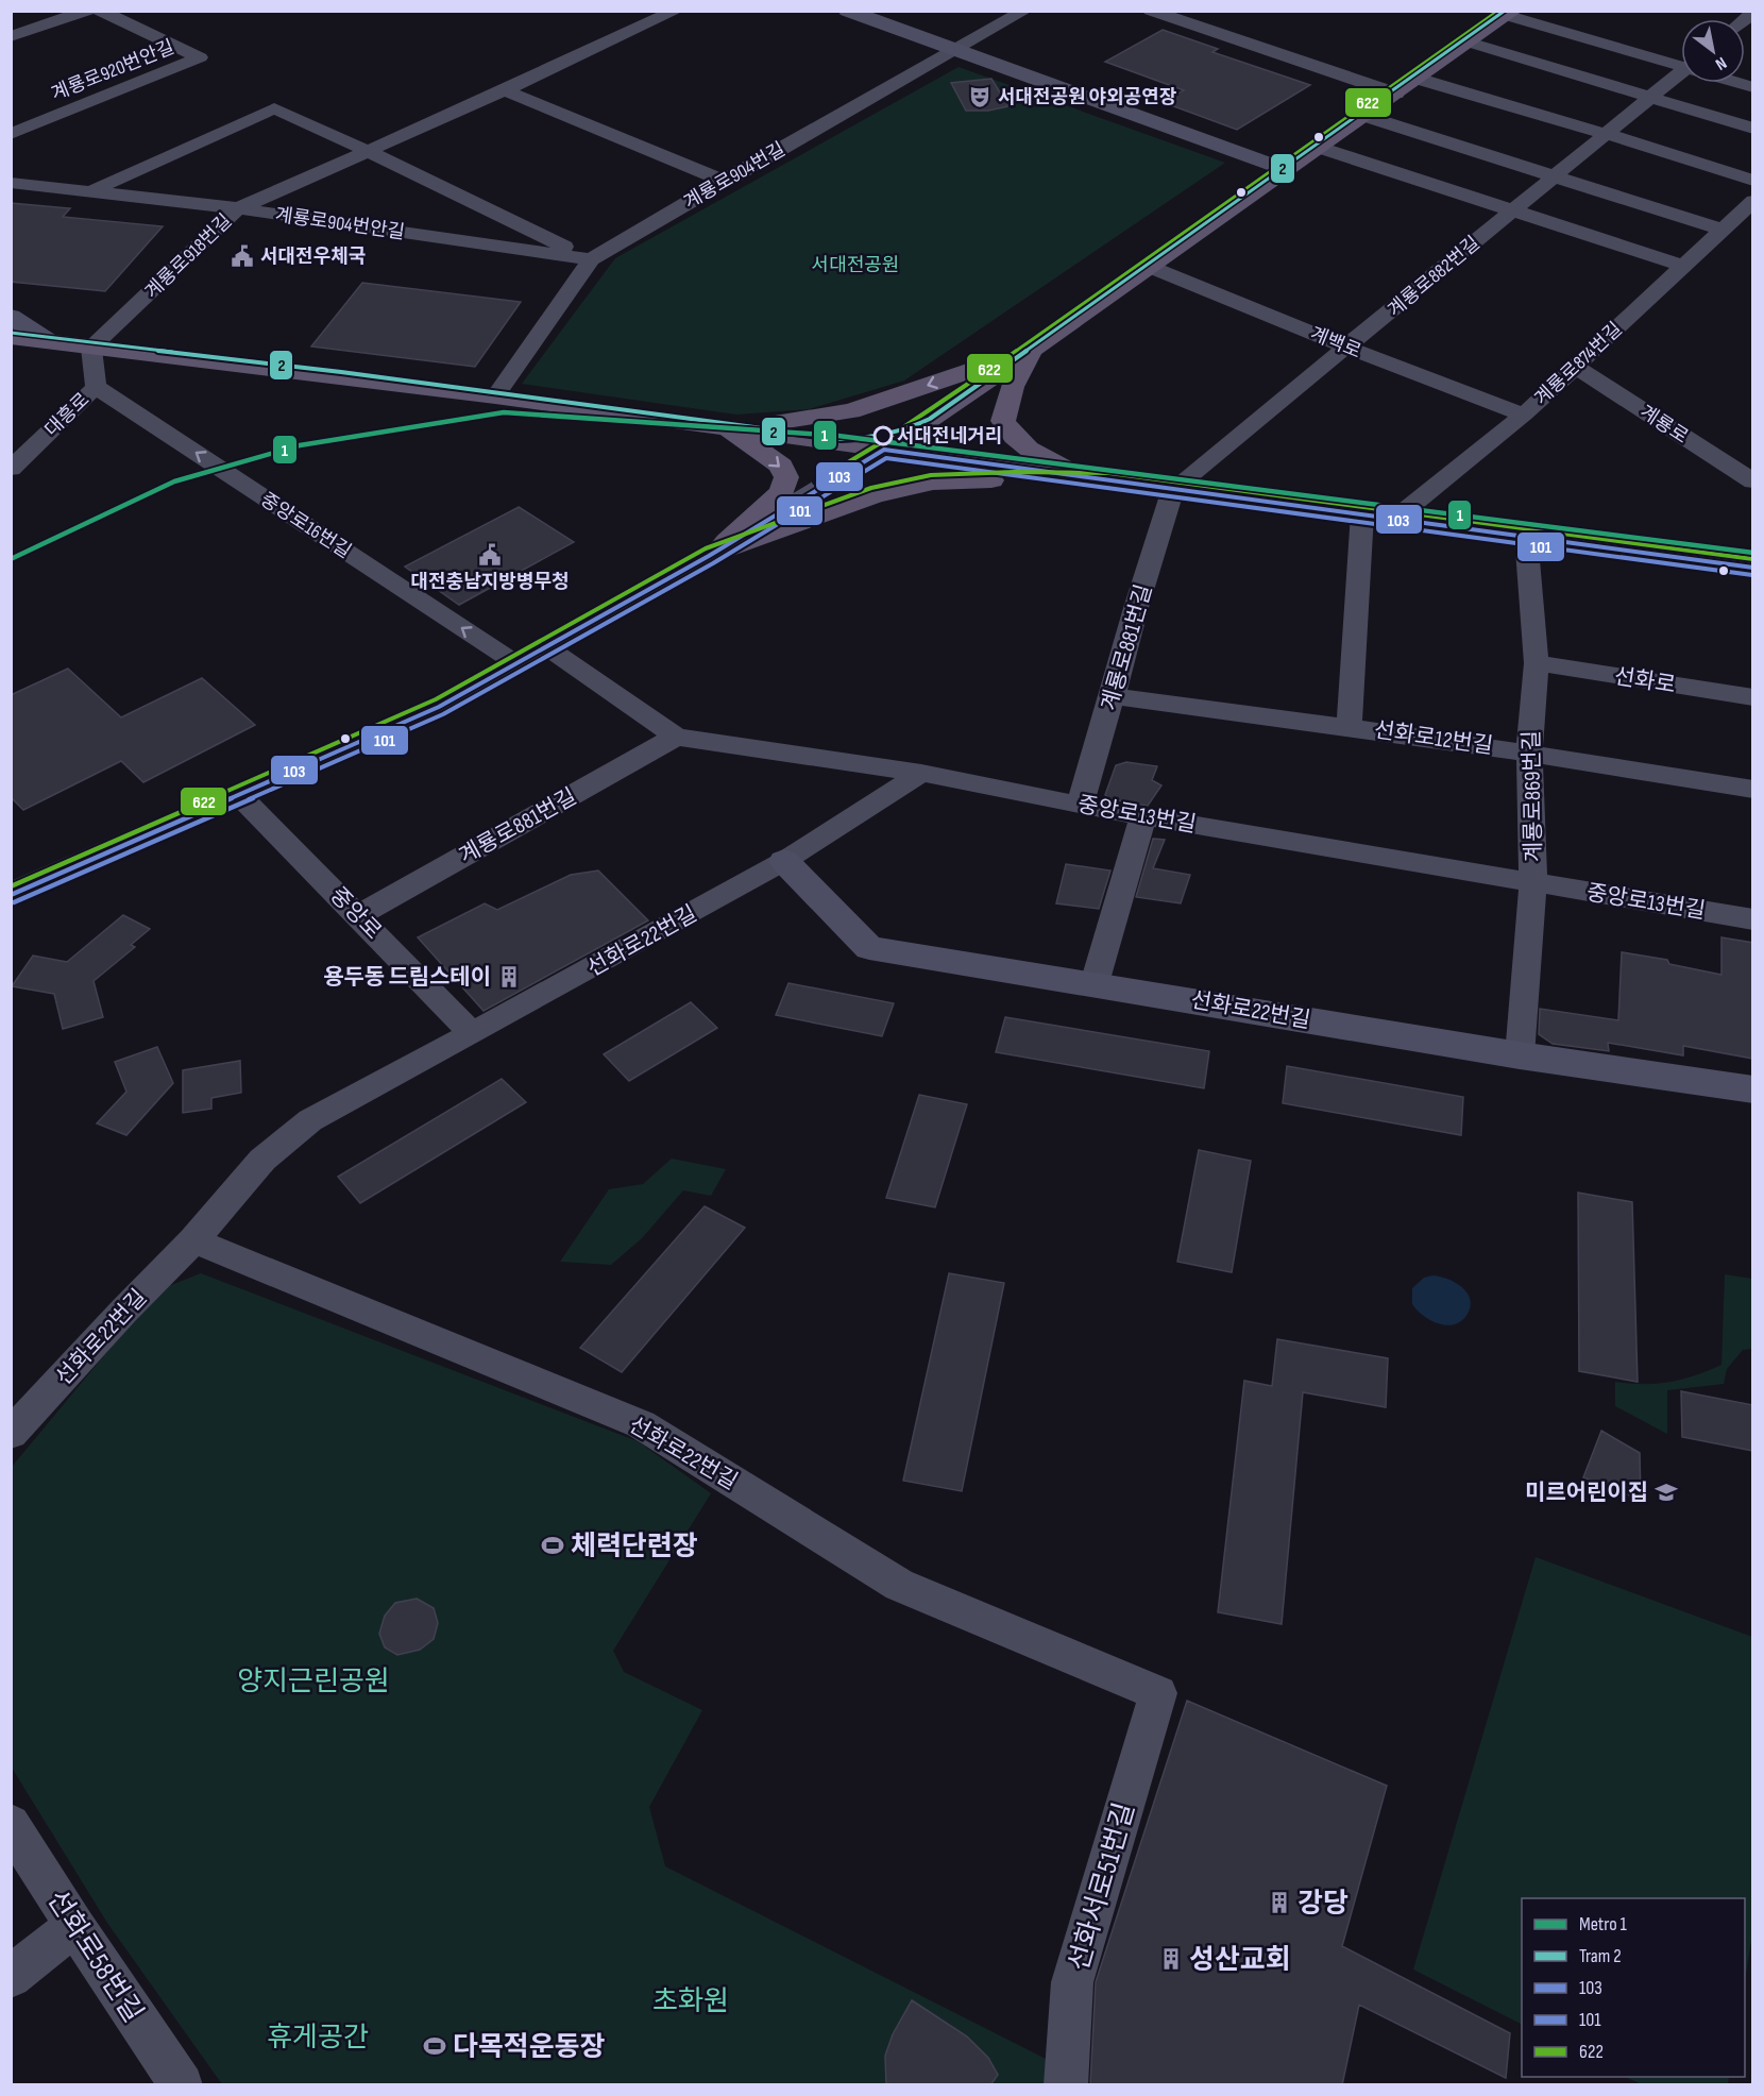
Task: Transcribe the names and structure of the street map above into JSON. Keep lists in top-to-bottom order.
{
  "streets": {
    "main road": ["선화로22번길"],
    "street": [
      "계룡로920번안길",
      "계룡로904번길",
      "계룡로904번안길",
      "계룡로918번길",
      "계룡로882번길",
      "계백로",
      "계룡로874번길",
      "대흥로",
      "계룡로",
      "중앙로16번길",
      "계룡로881번길",
      "선화로",
      "선화로12번길",
      "계룡로869번길",
      "중앙로13번길",
      "중앙로",
      "선화서로51번길",
      "선화로58번길"
    ]
  },
  "crossings": [
    ["계룡로904번길", "계룡로904번안길"],
    ["계룡로904번안길", "계룡로918번길"],
    ["계룡로918번길", "대흥로"],
    ["계룡로882번길", "계백로"],
    ["계룡로882번길", "계룡로881번길"],
    ["계백로", "계룡로874번길"],
    ["계룡로874번길", "계룡로"],
    ["대흥로", "중앙로16번길"],
    ["계룡로881번길", "선화로12번길"],
    ["계룡로881번길", "중앙로13번길"],
    ["계룡로881번길", "중앙로"],
    ["선화로", "계룡로869번길"],
    ["선화로12번길", "계룡로869번길"],
    ["계룡로869번길", "중앙로13번길"],
    ["계룡로869번길", "선화로22번길"],
    ["중앙로", "선화로22번길"],
    ["선화로22번길", "선화서로51번길"]
  ],
  "one_way": ["중앙로16번길"],
  "parks": [
    "서대전공원",
    "양지근린공원",
    "초화원",
    "휴게공간"
  ],
  "places": {
    "theatre": ["서대전공원 야외공연장"],
    "public building": ["서대전우체국", "대전충남지방병무청"],
    "other": ["서대전네거리"],
    "building": ["용두동 드림스테이", "강당", "성산교회"],
    "school or university": ["미르어린이집"],
    "sports": ["체력단련장", "다목적운동장"]
  },
  "lines": [
    "tram line 2",
    "transit line 622",
    "metro line 1",
    "transit line 103",
    "transit line 101"
  ],
  "legend": [
    "Metro 1",
    "Tram 2",
    "103",
    "101",
    "622"
  ],
  "north": "bottom right"
}
